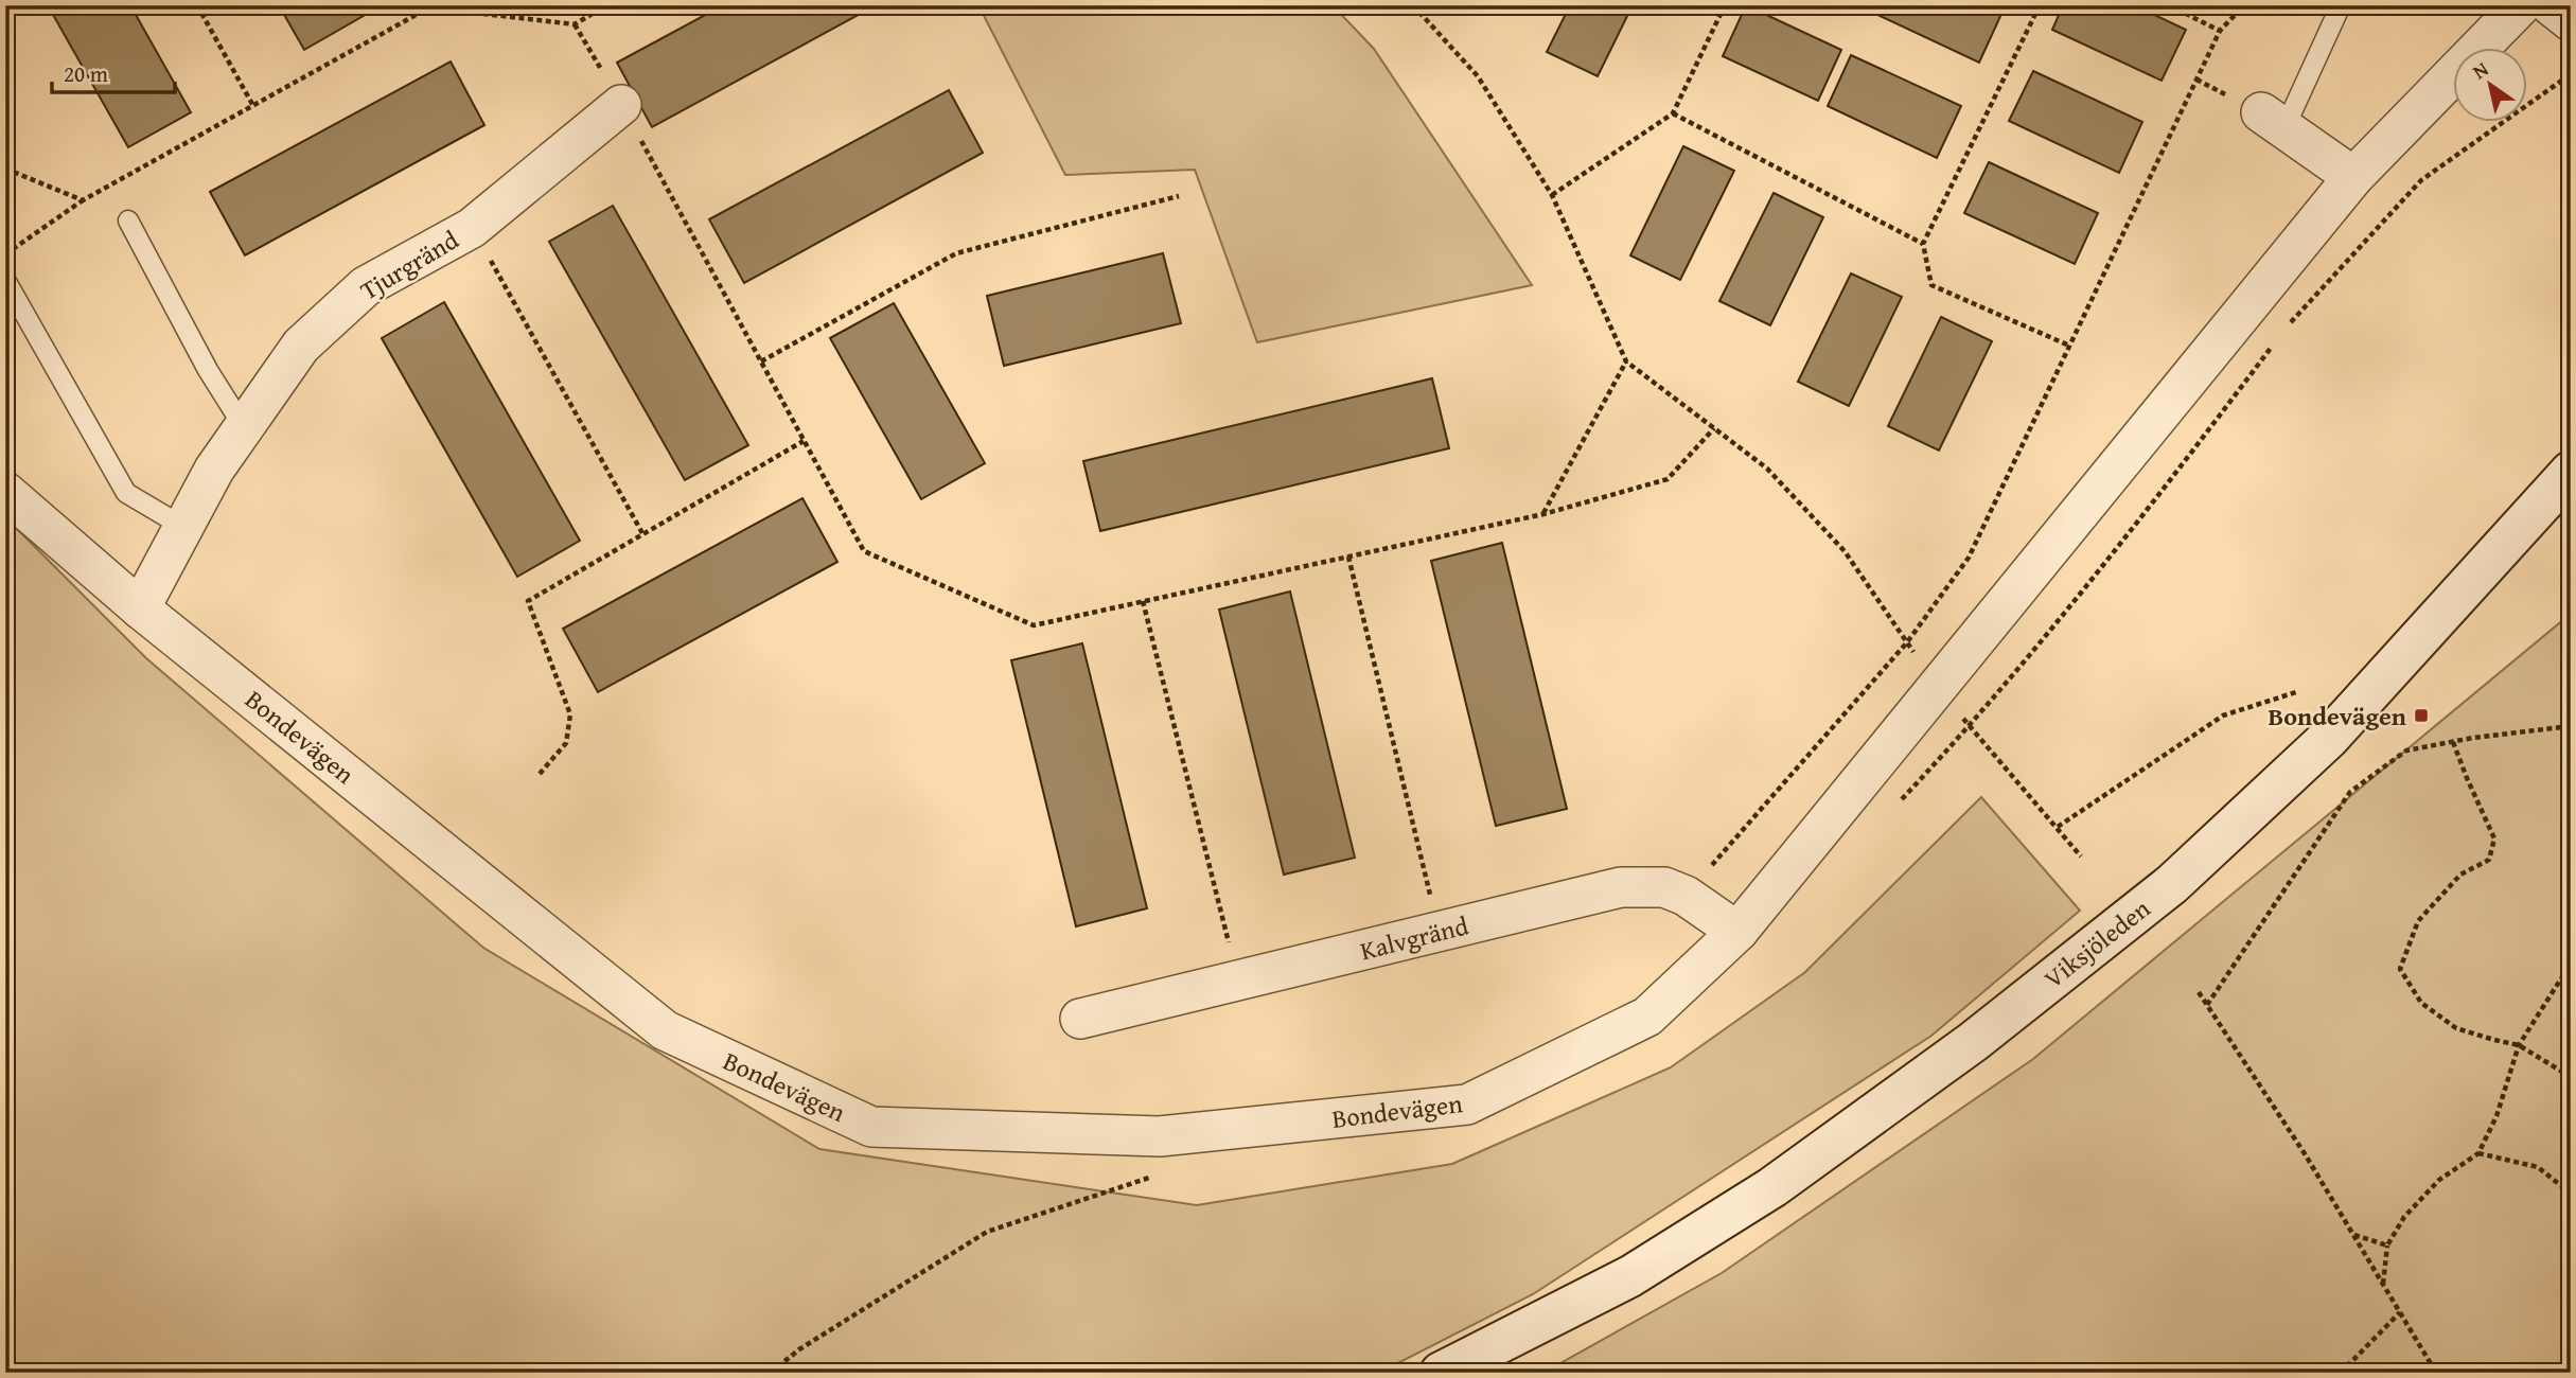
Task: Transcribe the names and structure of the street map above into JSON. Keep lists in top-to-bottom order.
{
  "streets": {
    "main road": ["Viksjöleden"],
    "street": ["Tjurgränd", "Bondevägen", "Kalvgränd"]
  },
  "crossings": [
    ["Tjurgränd", "Bondevägen"],
    ["Bondevägen", "Kalvgränd"]
  ],
  "places": {
    "transit": ["Bondevägen"]
  },
  "scale_bar": "20 m",
  "north": "top left"
}
